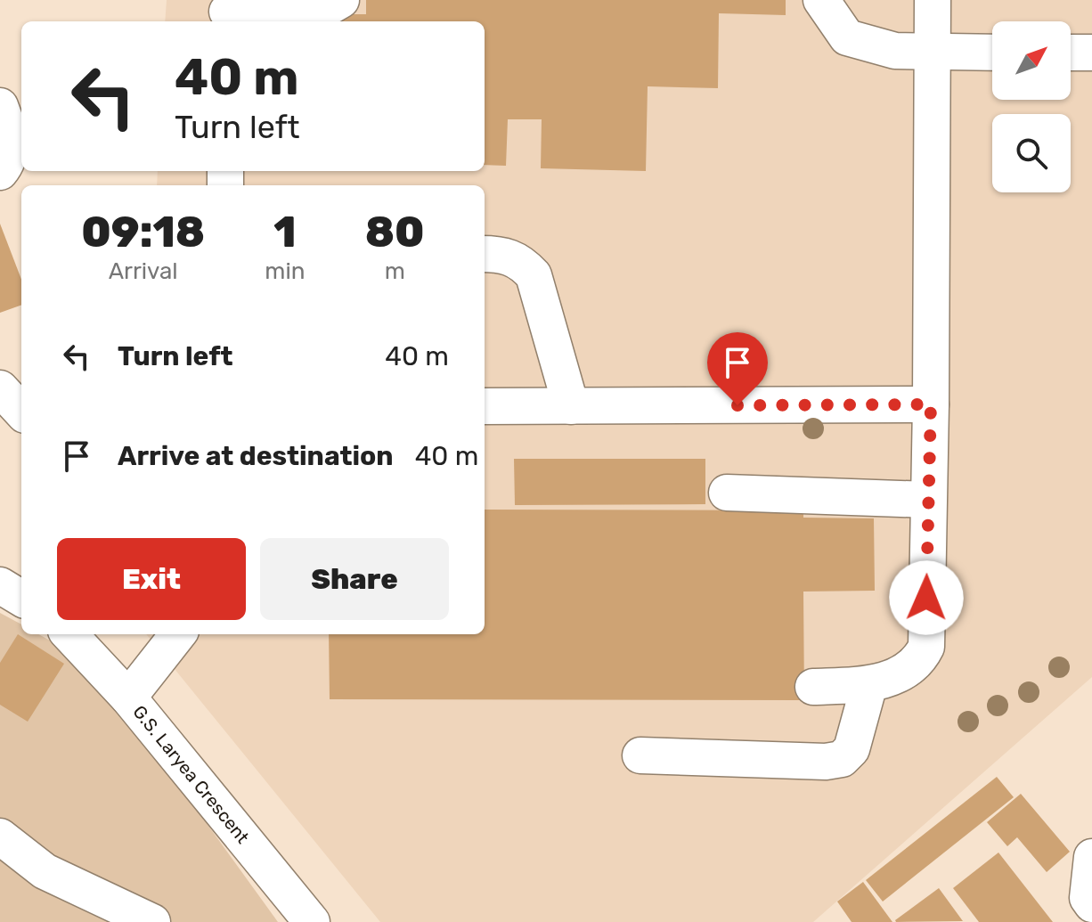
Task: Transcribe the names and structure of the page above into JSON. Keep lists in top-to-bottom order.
{
  "streets": {
    "lane": ["G.S. Laryea Crescent"]
  },
  "north": "top right",
  "page": {
    "turn": ["40 m", "Turn left"],
    "eta": [
      "09:18",
      "Arrival",
      "1",
      "min",
      "80",
      "m"
    ],
    "list": [
      {
        "name": "Turn left",
        "value": "40 m"
      },
      {
        "name": "Arrive at destination",
        "value": "40 m"
      }
    ],
    "buttons": ["Exit", "Share"]
  }
}
